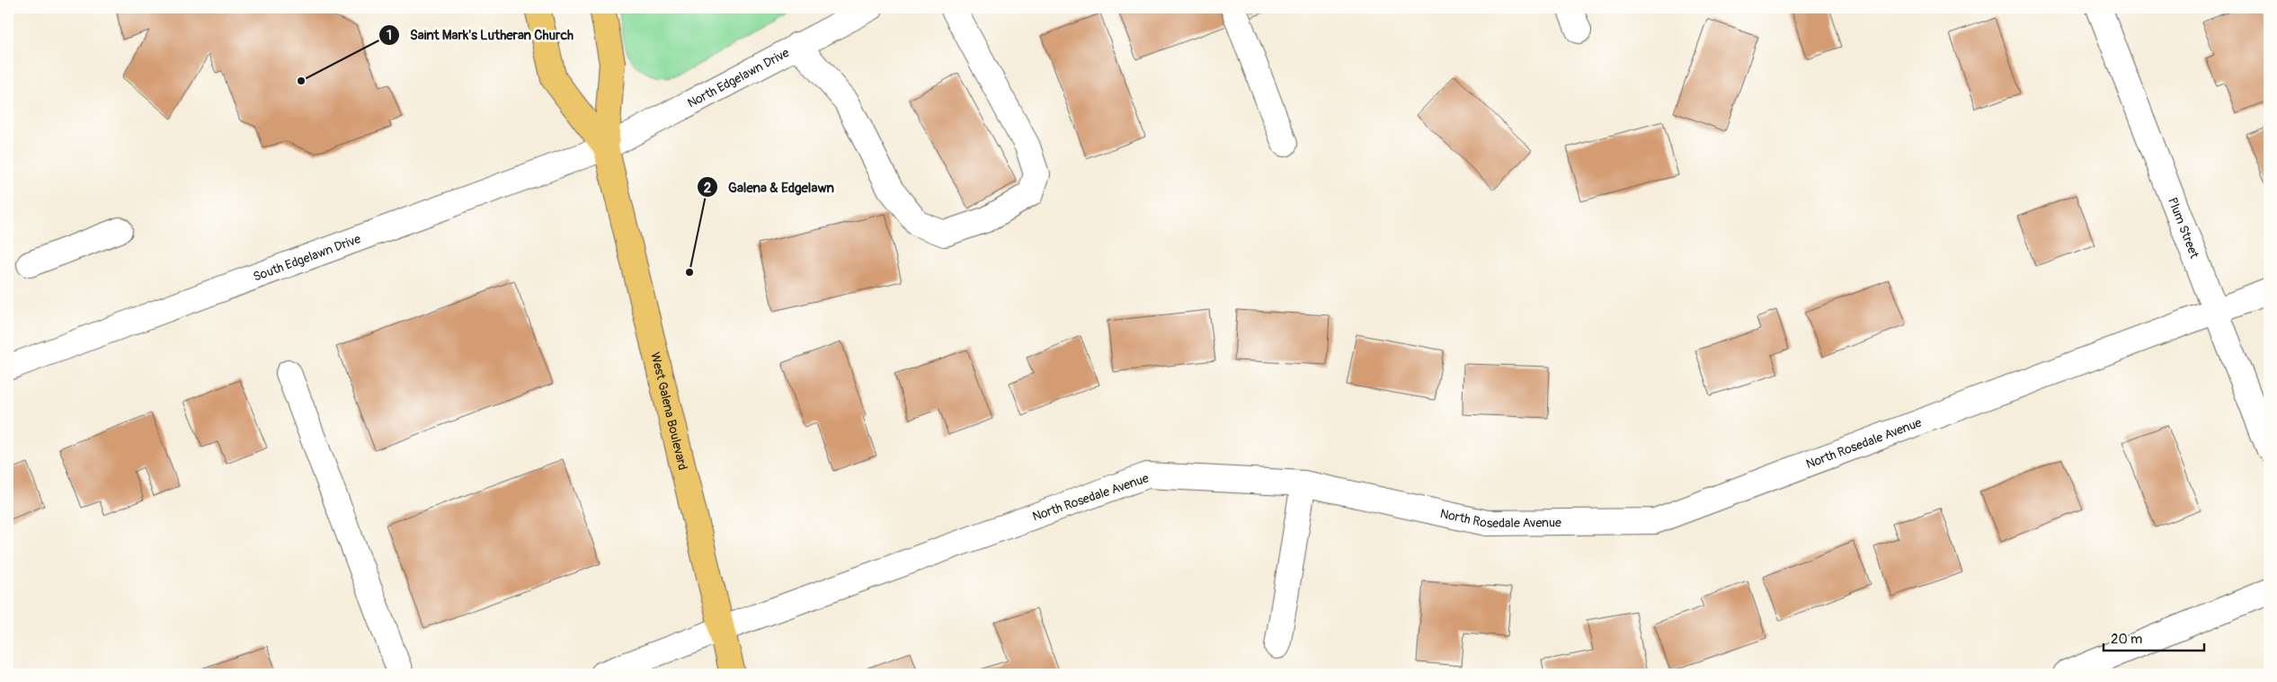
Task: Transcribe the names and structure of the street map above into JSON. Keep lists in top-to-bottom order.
{
  "streets": {
    "main road": ["West Galena Boulevard"],
    "street": [
      "North Edgelawn Drive",
      "Plum Street",
      "South Edgelawn Drive",
      "North Rosedale Avenue"
    ]
  },
  "crossings": [
    ["North Edgelawn Drive", "South Edgelawn Drive"],
    ["North Edgelawn Drive", "West Galena Boulevard"],
    ["Plum Street", "North Rosedale Avenue"],
    ["South Edgelawn Drive", "West Galena Boulevard"],
    ["West Galena Boulevard", "North Rosedale Avenue"]
  ],
  "places": ["Saint Mark's Lutheran Church", "Galena & Edgelawn"],
  "scale_bar": "20 m"
}
